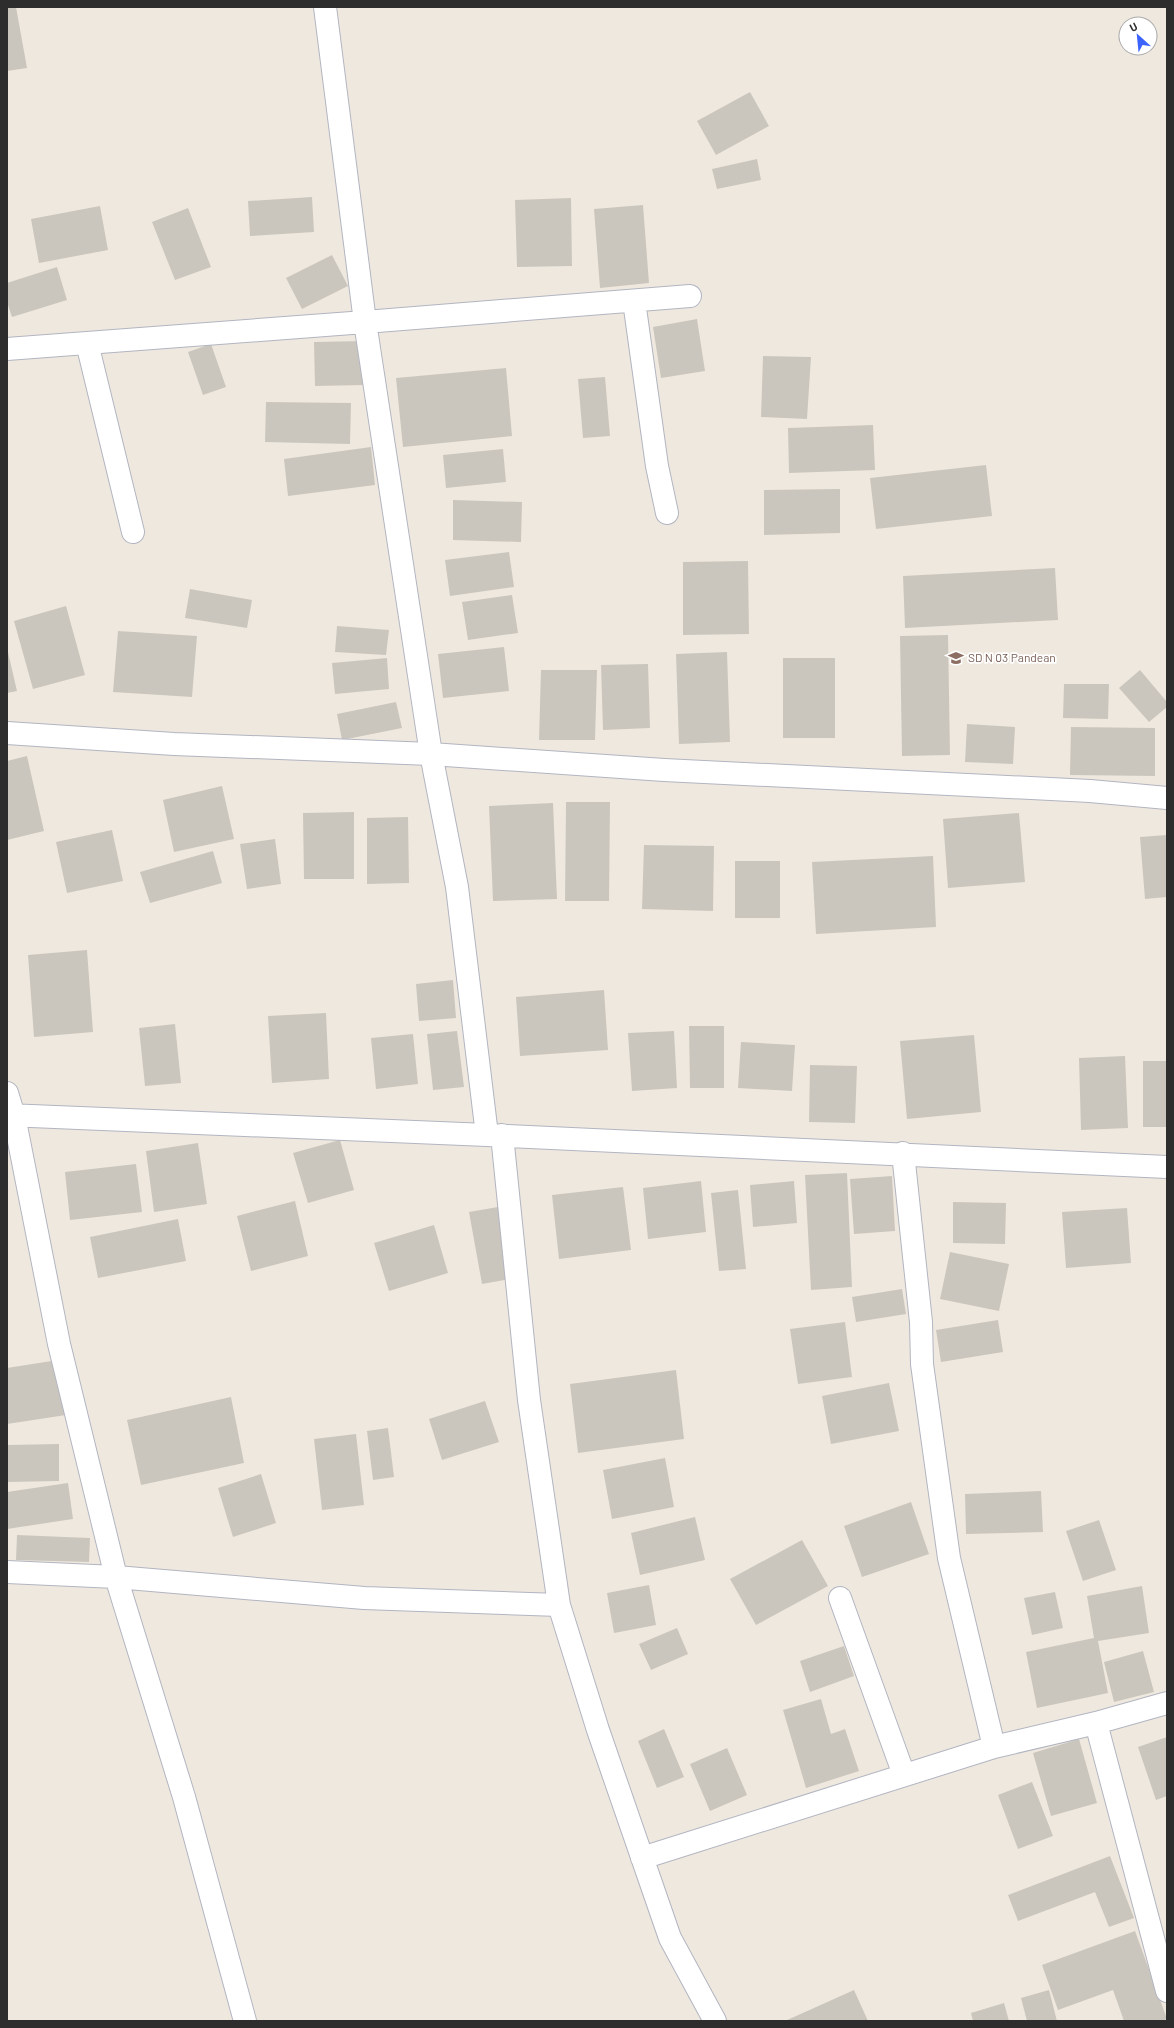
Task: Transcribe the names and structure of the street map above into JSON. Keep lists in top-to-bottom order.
{
  "places": {
    "school or university": ["SD N 03 Pandean"]
  },
  "north": "top left"
}
